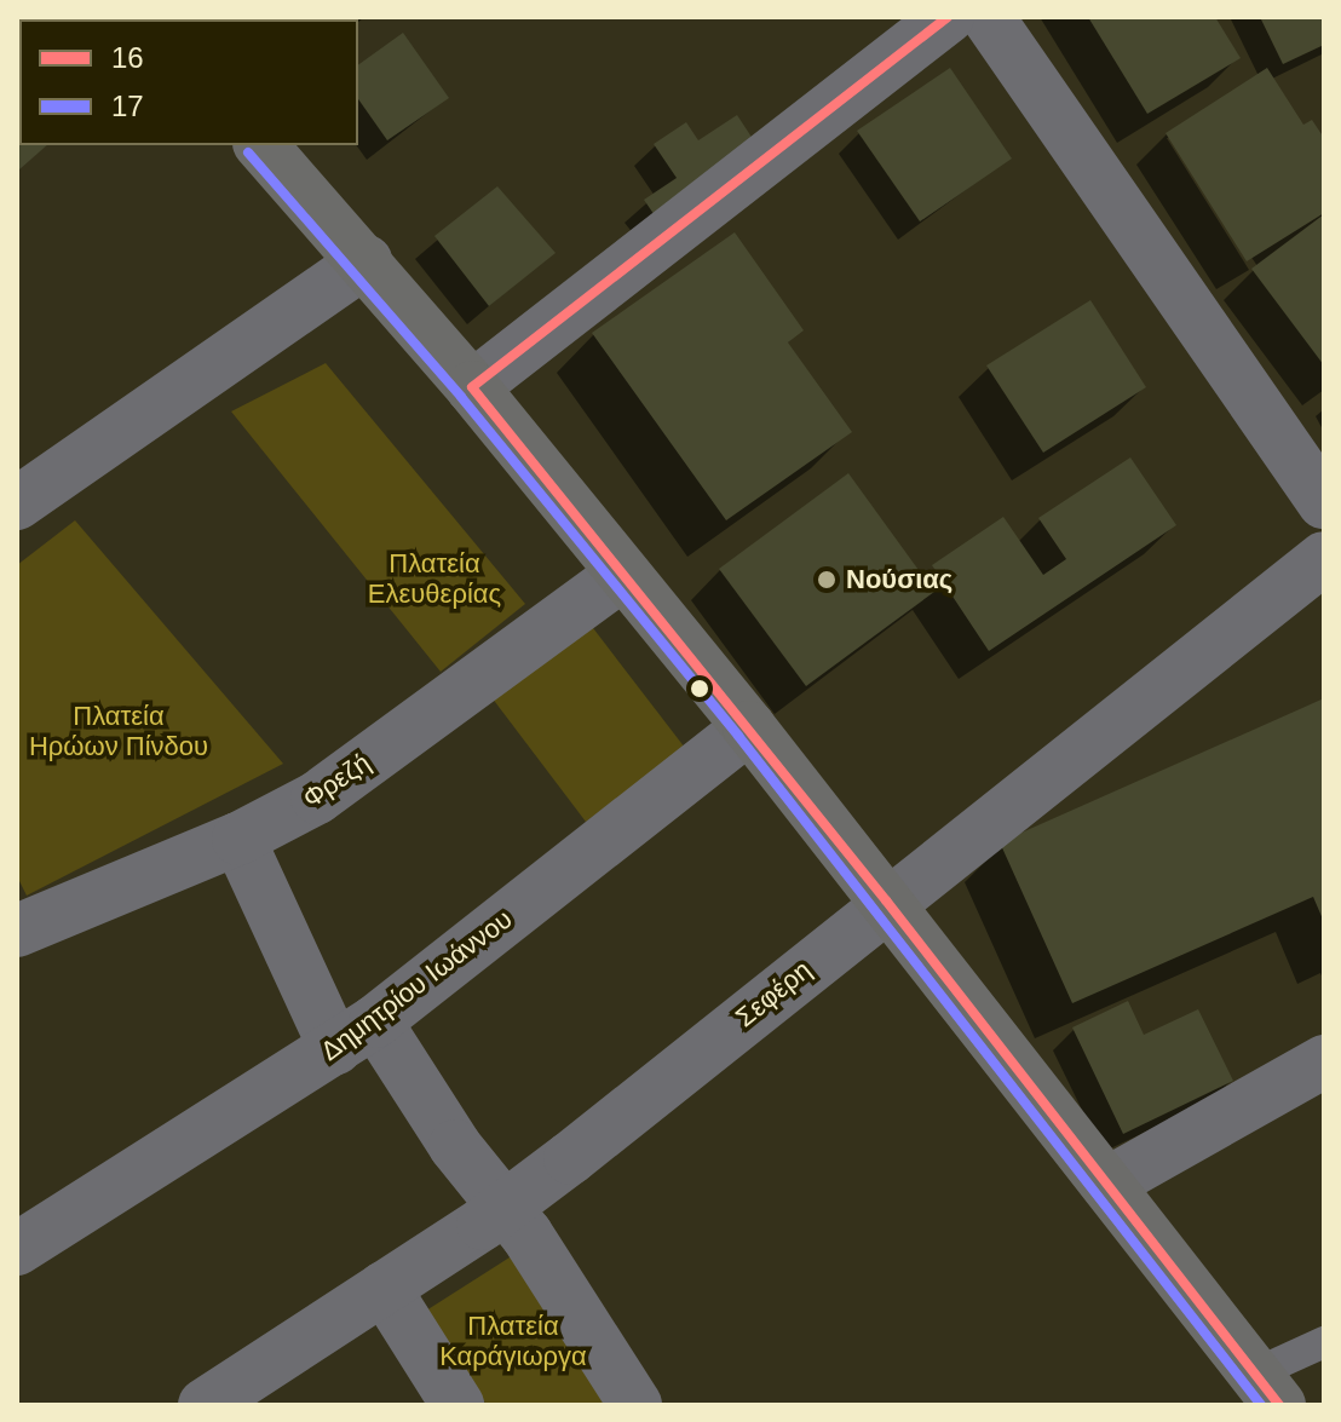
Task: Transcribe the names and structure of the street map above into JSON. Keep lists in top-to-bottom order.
{
  "streets": {
    "street": ["Φρεζή", "Δημητρίου Ιωάννου", "Σεφέρη"]
  },
  "parks": ["Πλατεία Ελευθερίας", "Πλατεία Ηρώων Πίνδου", "Πλατεία Καράγιωργα"],
  "places": ["Νούσιας"],
  "lines": ["transit line 16", "transit line 17"],
  "legend": ["16", "17"]
}
